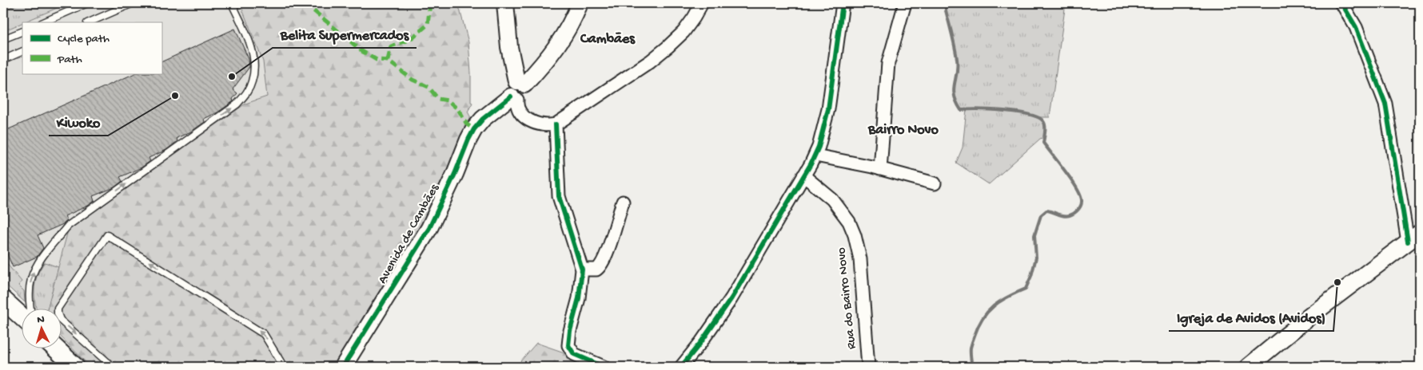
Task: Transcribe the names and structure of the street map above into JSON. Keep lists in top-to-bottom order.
{
  "streets": {
    "street": ["Avenida de Cambães", "Rua do Bairro Novo"]
  },
  "districts": ["Cambães", "Bairro Novo"],
  "places": ["Belita Supermercados", "Kiwoko", "Igreja de Avidos (Avidos)"],
  "legend": ["Cycle path", "Path"],
  "north": "top"
}
